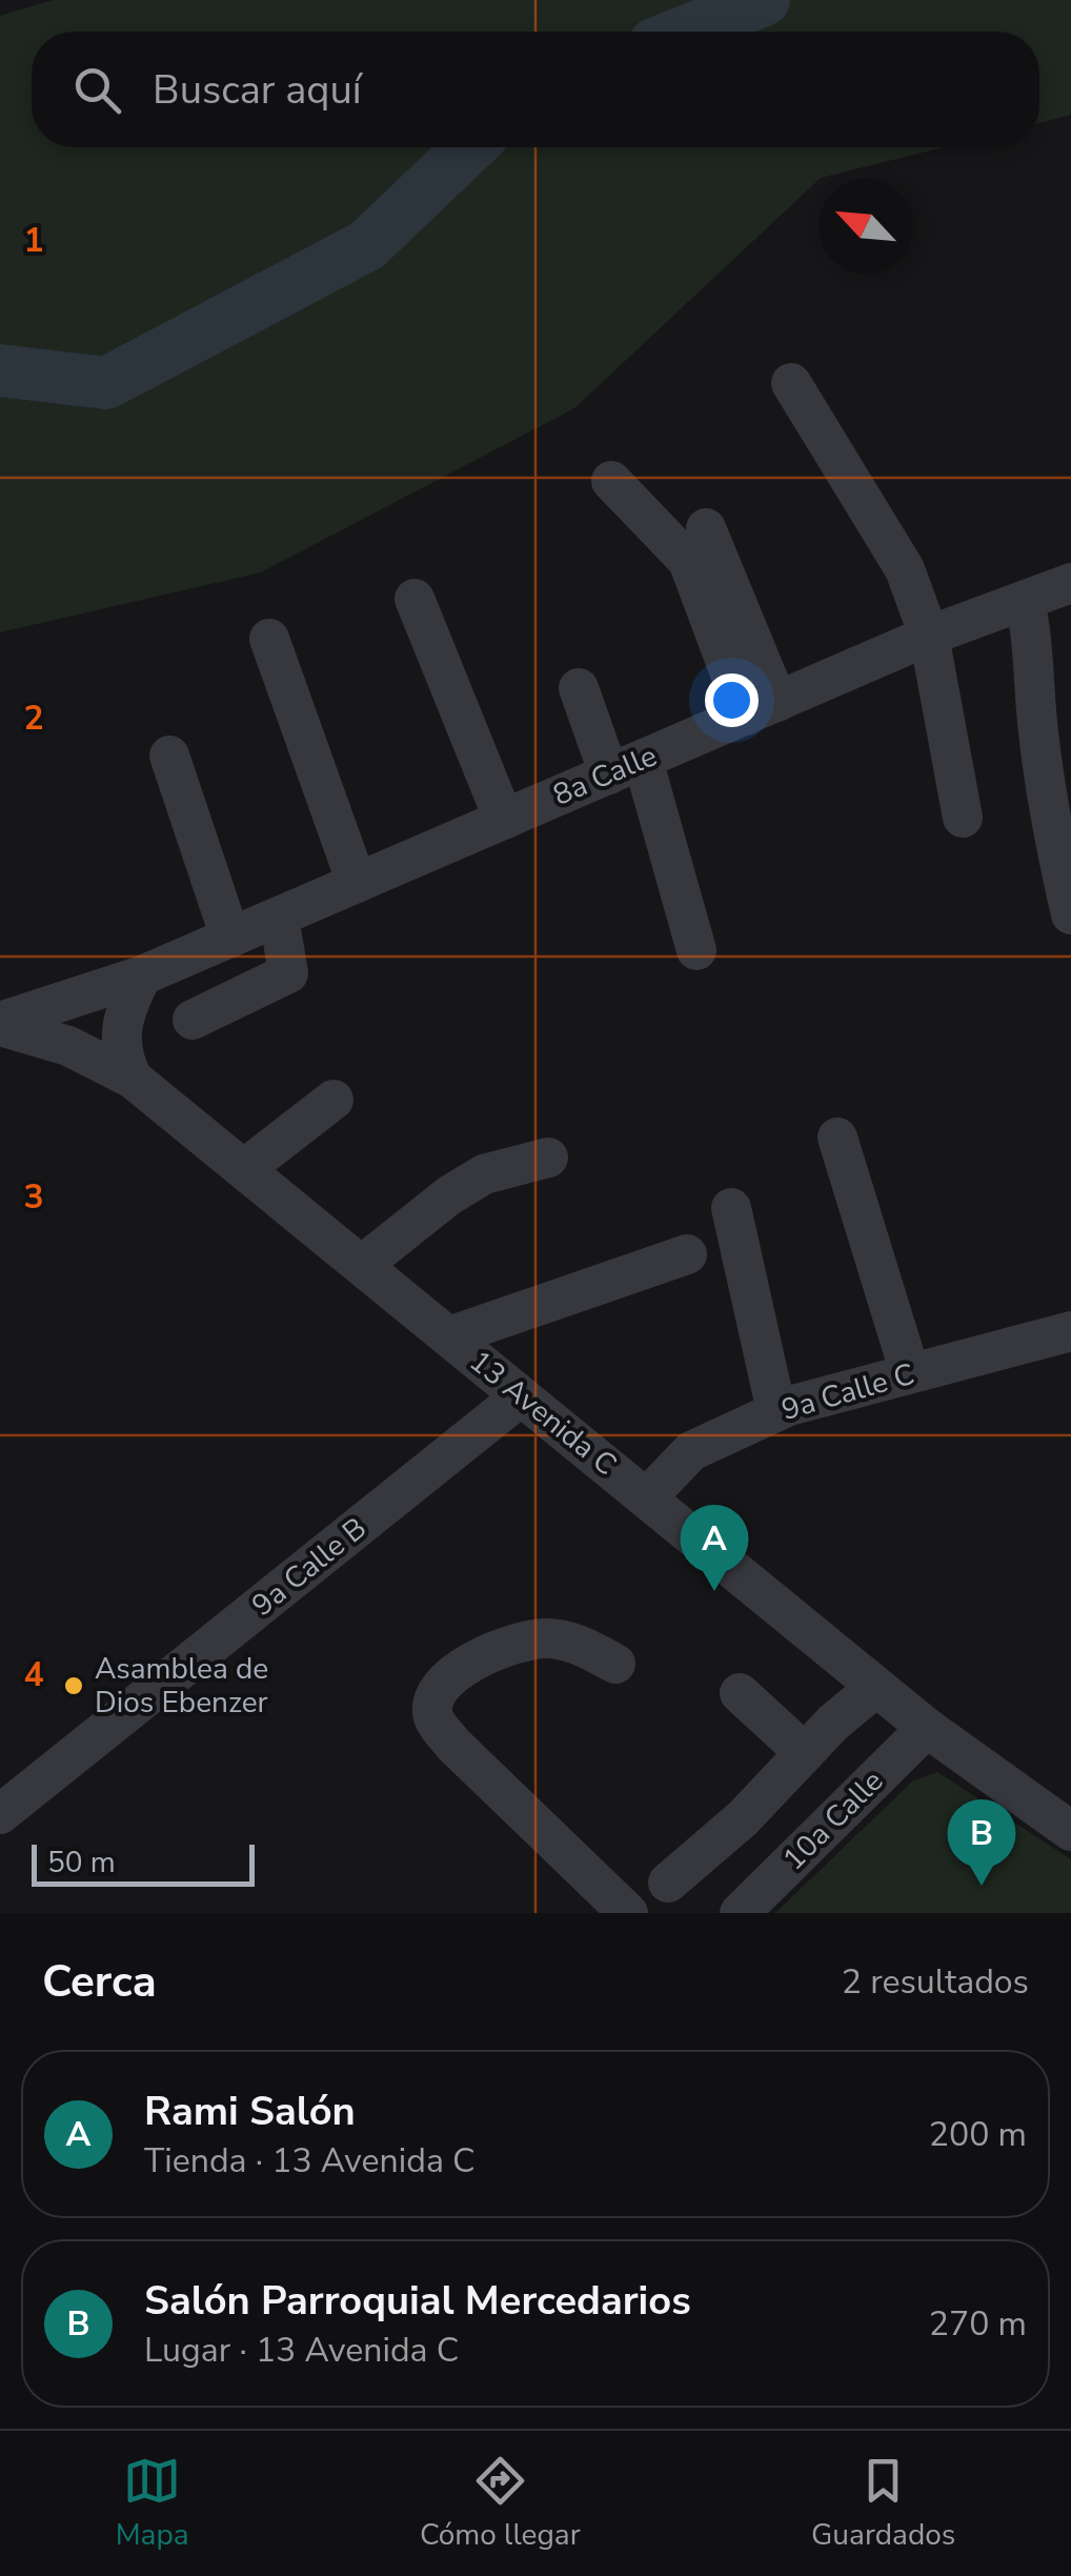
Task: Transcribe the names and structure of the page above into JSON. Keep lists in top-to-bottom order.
{
  "streets": {
    "street": [
      "8a Calle",
      "9a Calle C",
      "13 Avenida C",
      "9a Calle B",
      "10a Calle"
    ]
  },
  "crossings": [
    ["8a Calle", "13 Avenida C"],
    ["9a Calle C", "13 Avenida C"],
    ["13 Avenida C", "9a Calle B"],
    ["13 Avenida C", "10a Calle"]
  ],
  "places": ["Asamblea de Dios Ebenzer"],
  "scale_bar": "50 m",
  "north": "top left",
  "page": {
    "search": "Buscar aquí",
    "pins": ["A", "B"],
    "scale": "50 m",
    "heading": ["Cerca", "2 resultados"],
    "list": [
      {
        "mark": "A",
        "name": "Rami Salón",
        "note": "Tienda · 13 Avenida C",
        "value": "200 m"
      },
      {
        "mark": "B",
        "name": "Salón Parroquial Mercedarios",
        "note": "Lugar · 13 Avenida C",
        "value": "270 m"
      }
    ],
    "nav": ["Mapa", "Cómo llegar", "Guardados"]
  },
  "grid": {
    "rows": [
      "1",
      "2",
      "3",
      "4"
    ]
  }
}
